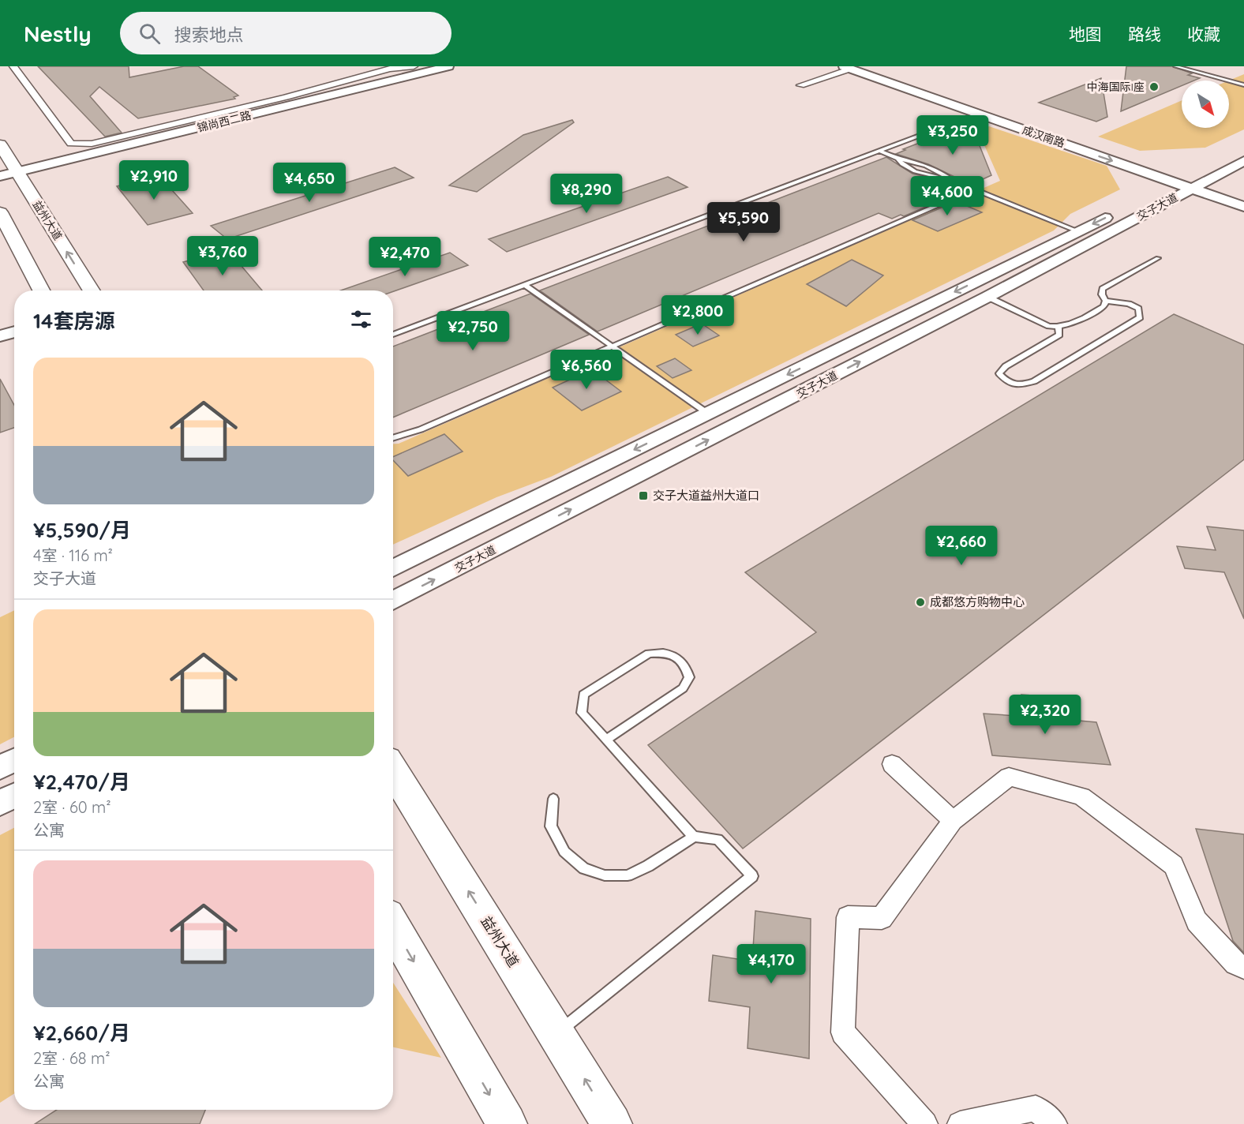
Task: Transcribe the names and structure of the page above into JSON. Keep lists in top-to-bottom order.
{
  "streets": {
    "main road": [
      "锦尚西二路",
      "成汉南路",
      "交子大道",
      "益州大道"
    ]
  },
  "crossings": [
    ["锦尚西二路", "益州大道"],
    ["成汉南路", "交子大道"]
  ],
  "places": {
    "other": ["中海国际I座", "成都悠方购物中心"],
    "transit": ["交子大道益州大道口"]
  },
  "north": "bottom right",
  "page": {
    "header": "Nestly",
    "search": "搜索地点",
    "nav": ["地图", "路线", "收藏"],
    "price": [
      "¥3,250",
      "¥2,910",
      "¥4,650",
      "¥8,290",
      "¥4,600",
      "¥5,590",
      "¥3,760",
      "¥2,470",
      "¥2,800",
      "¥2,750",
      "¥6,560",
      "¥2,660",
      "¥2,320",
      "¥4,170"
    ],
    "heading": "14套房源",
    "list": [
      {
        "name": "¥5,590/月",
        "note": "4室 · 116 m² · 交子大道"
      },
      {
        "name": "¥2,470/月",
        "note": "2室 · 60 m² · 公寓"
      },
      {
        "name": "¥2,660/月",
        "note": "2室 · 68 m² · 公寓"
      }
    ]
  }
}
